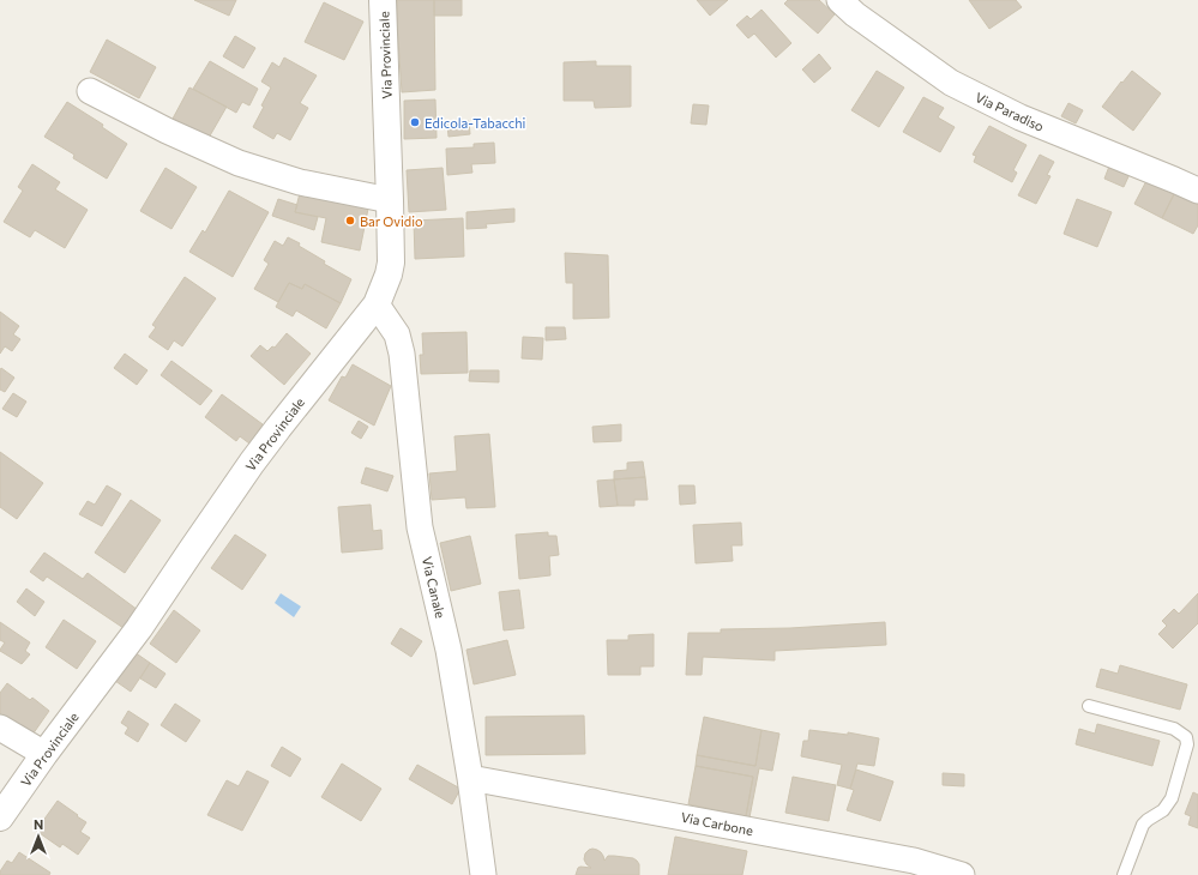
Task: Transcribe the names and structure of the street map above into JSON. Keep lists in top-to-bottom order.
{
  "streets": {
    "street": [
      "Via Provinciale",
      "Via Paradiso",
      "Via Canale",
      "Via Carbone"
    ]
  },
  "crossings": [
    ["Via Provinciale", "Via Canale"],
    ["Via Canale", "Via Carbone"]
  ],
  "places": ["Edicola-Tabacchi", "Bar Ovidio"],
  "north": "top"
}
